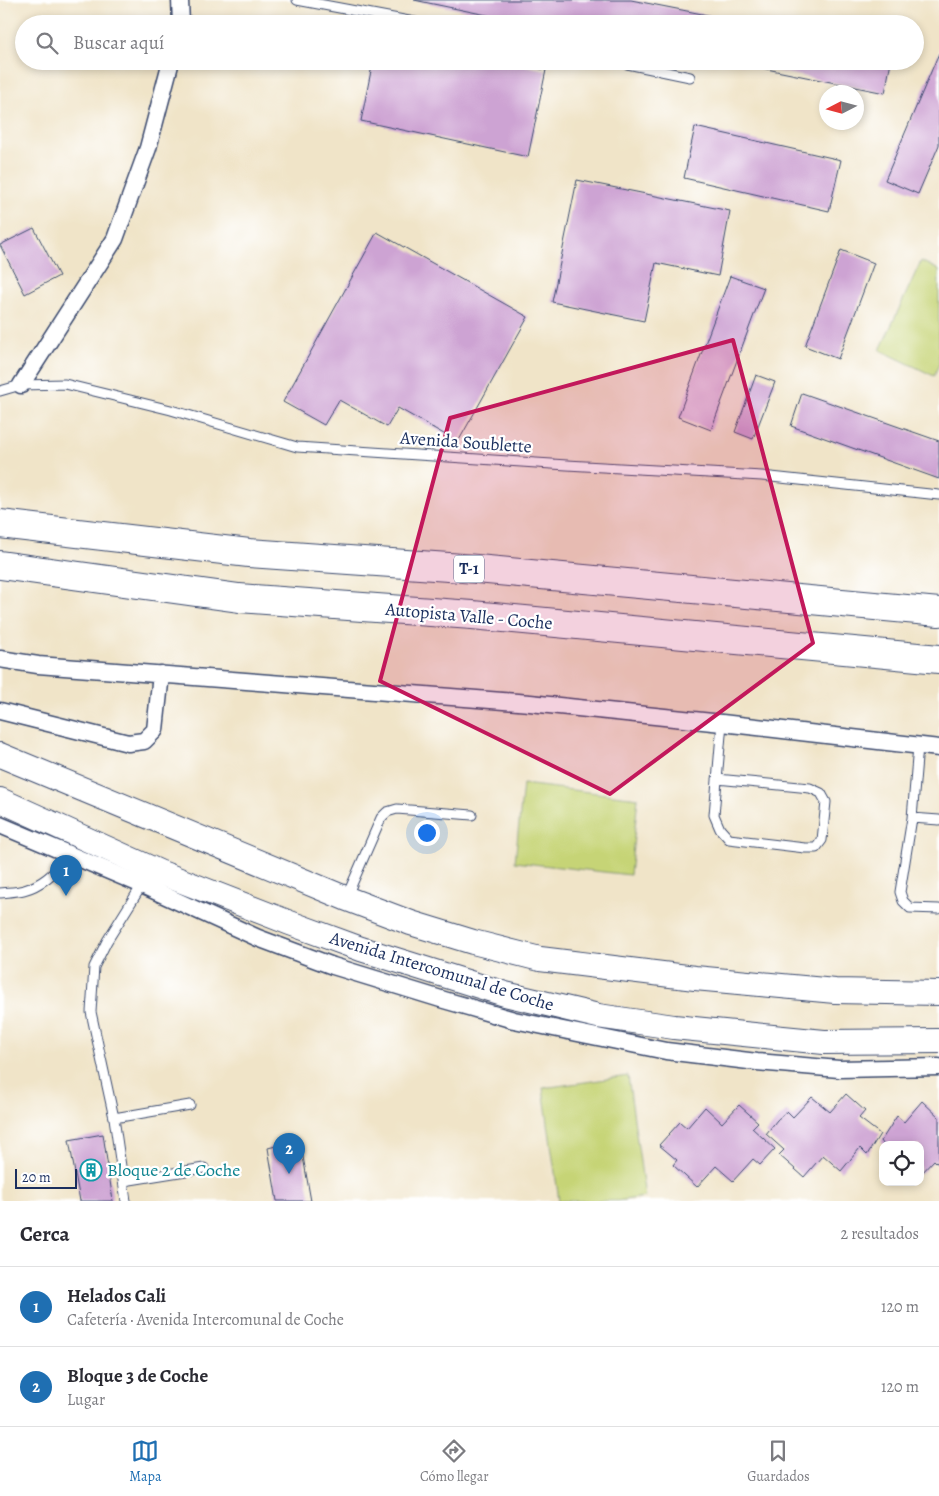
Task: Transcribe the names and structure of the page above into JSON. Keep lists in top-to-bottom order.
{
  "streets": {
    "highway": ["T-1", "Autopista Valle - Coche"],
    "main road": ["Avenida Intercomunal de Coche"],
    "lane": ["Avenida Soublette"]
  },
  "places": {
    "building": ["Bloque 2 de Coche"]
  },
  "scale_bar": "20 m",
  "north": "left",
  "page": {
    "search": "Buscar aquí",
    "pins": ["1", "2"],
    "scale": "20 m",
    "heading": ["Cerca", "2 resultados"],
    "list": [
      {
        "mark": "1",
        "name": "Helados Cali",
        "note": "Cafetería · Avenida Intercomunal de Coche",
        "value": "120 m"
      },
      {
        "mark": "2",
        "name": "Bloque 3 de Coche",
        "note": "Lugar",
        "value": "120 m"
      }
    ],
    "nav": ["Mapa", "Cómo llegar", "Guardados"]
  }
}
